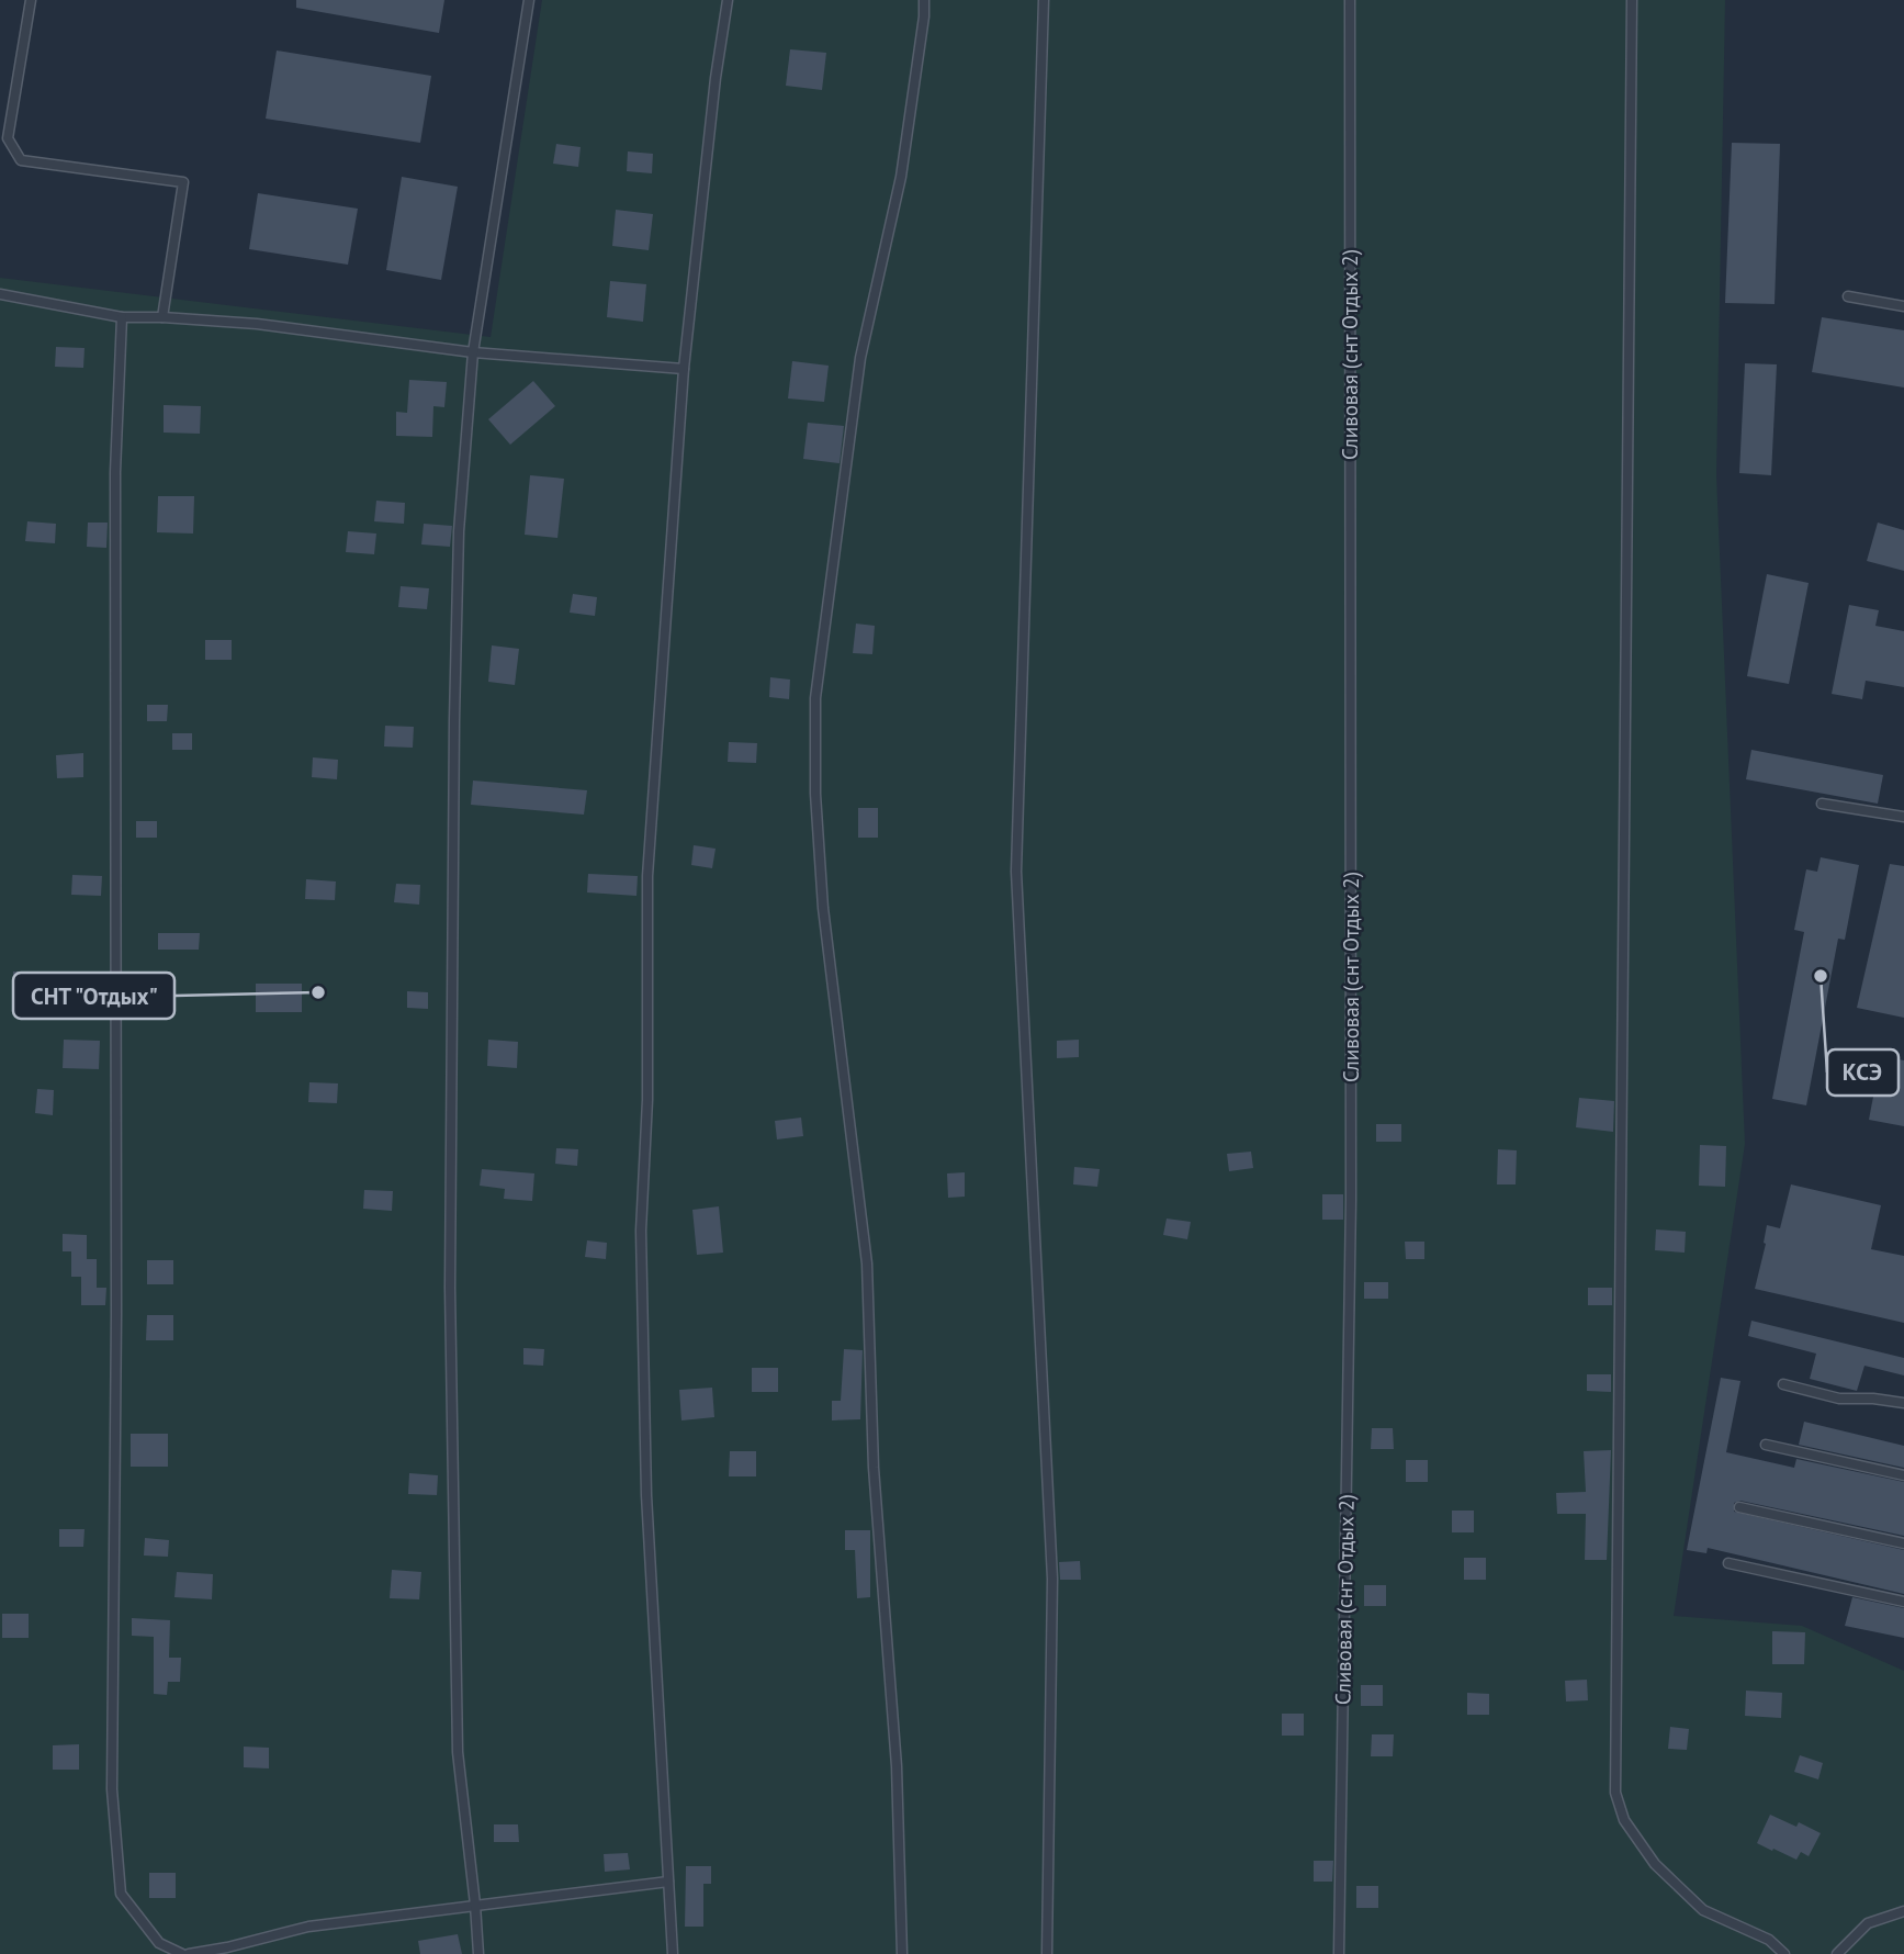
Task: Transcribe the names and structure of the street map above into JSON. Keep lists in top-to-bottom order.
{
  "streets": {
    "lane": ["Сливовая (снт Отдых 2)"]
  },
  "places": ["КСЭ", "СНТ \"Отдых\""]
}
